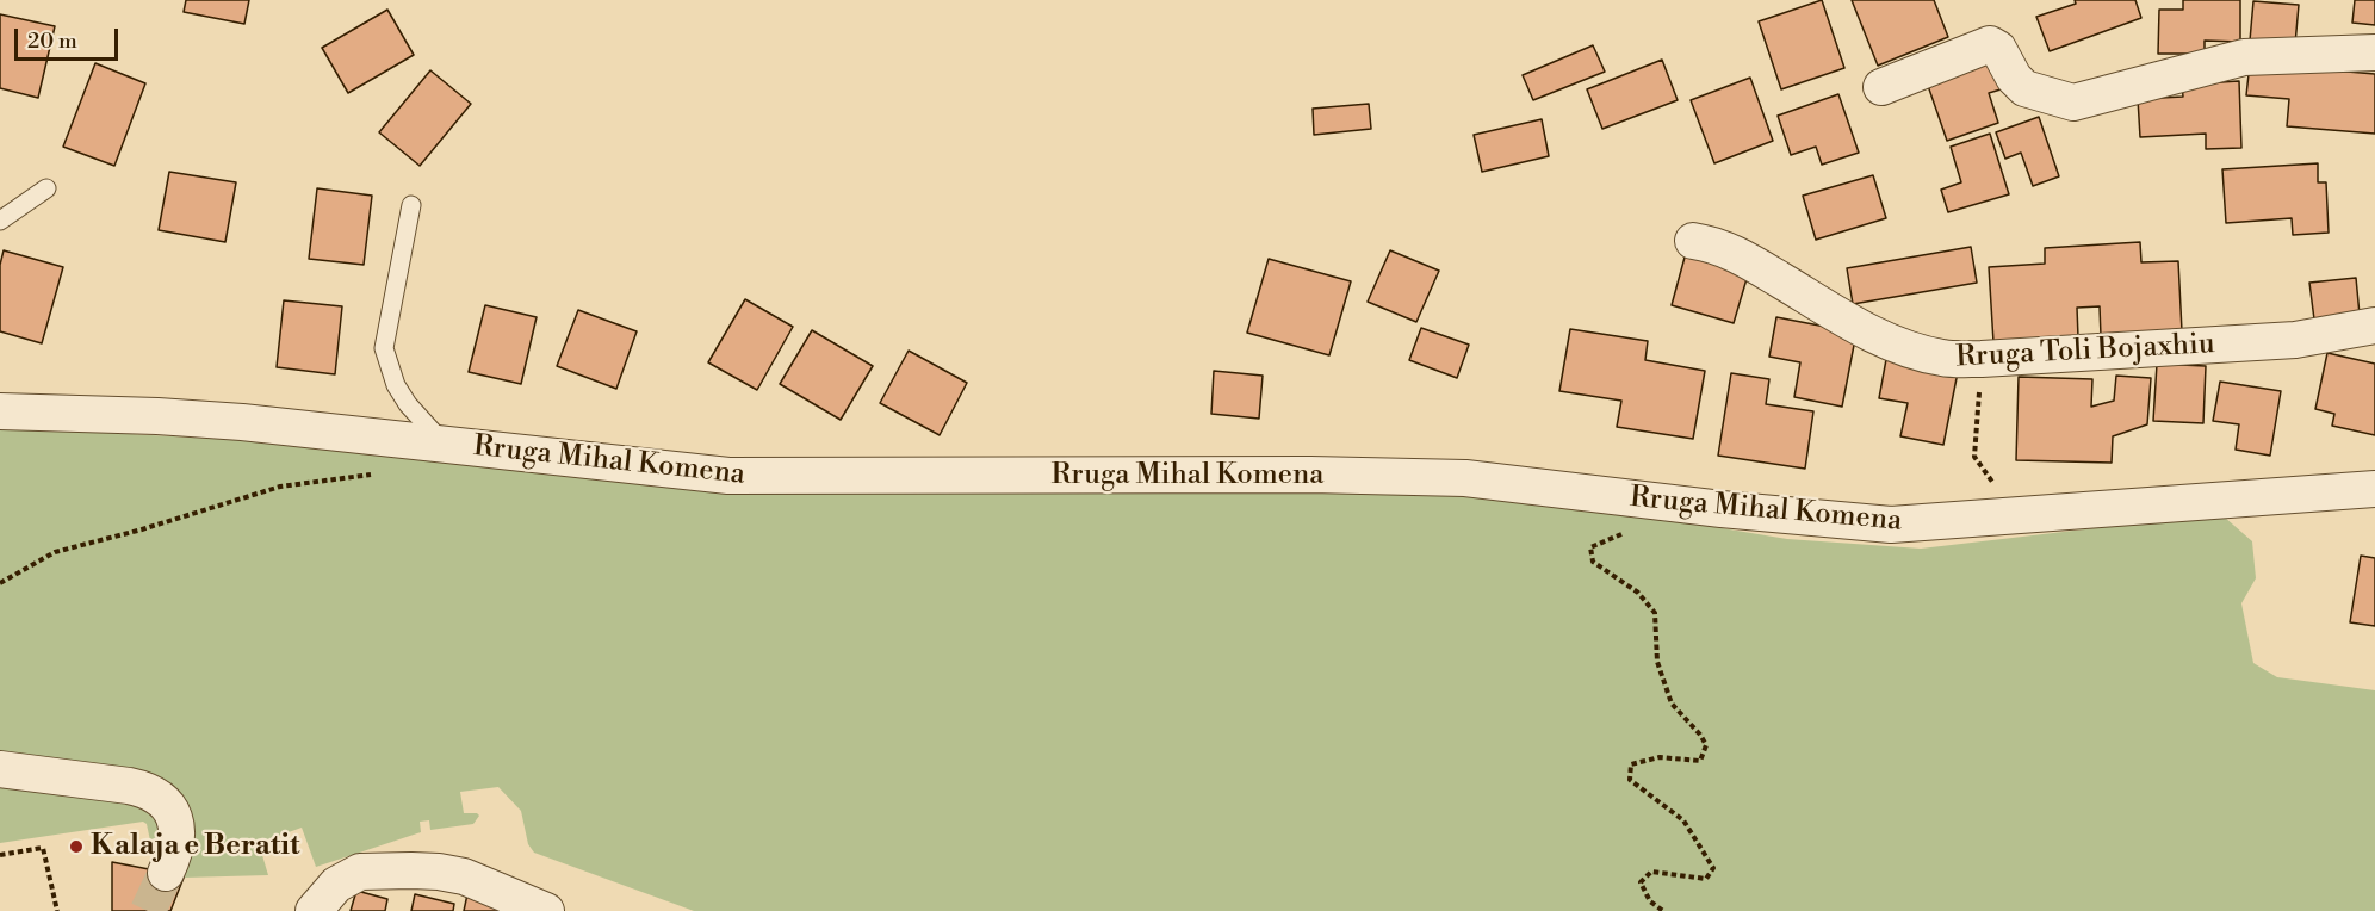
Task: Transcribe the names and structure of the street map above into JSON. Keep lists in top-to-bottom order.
{
  "streets": {
    "street": ["Rruga Toli Bojaxhiu", "Rruga Mihal Komena"]
  },
  "places": ["Kalaja e Beratit"],
  "scale_bar": "20 m"
}
